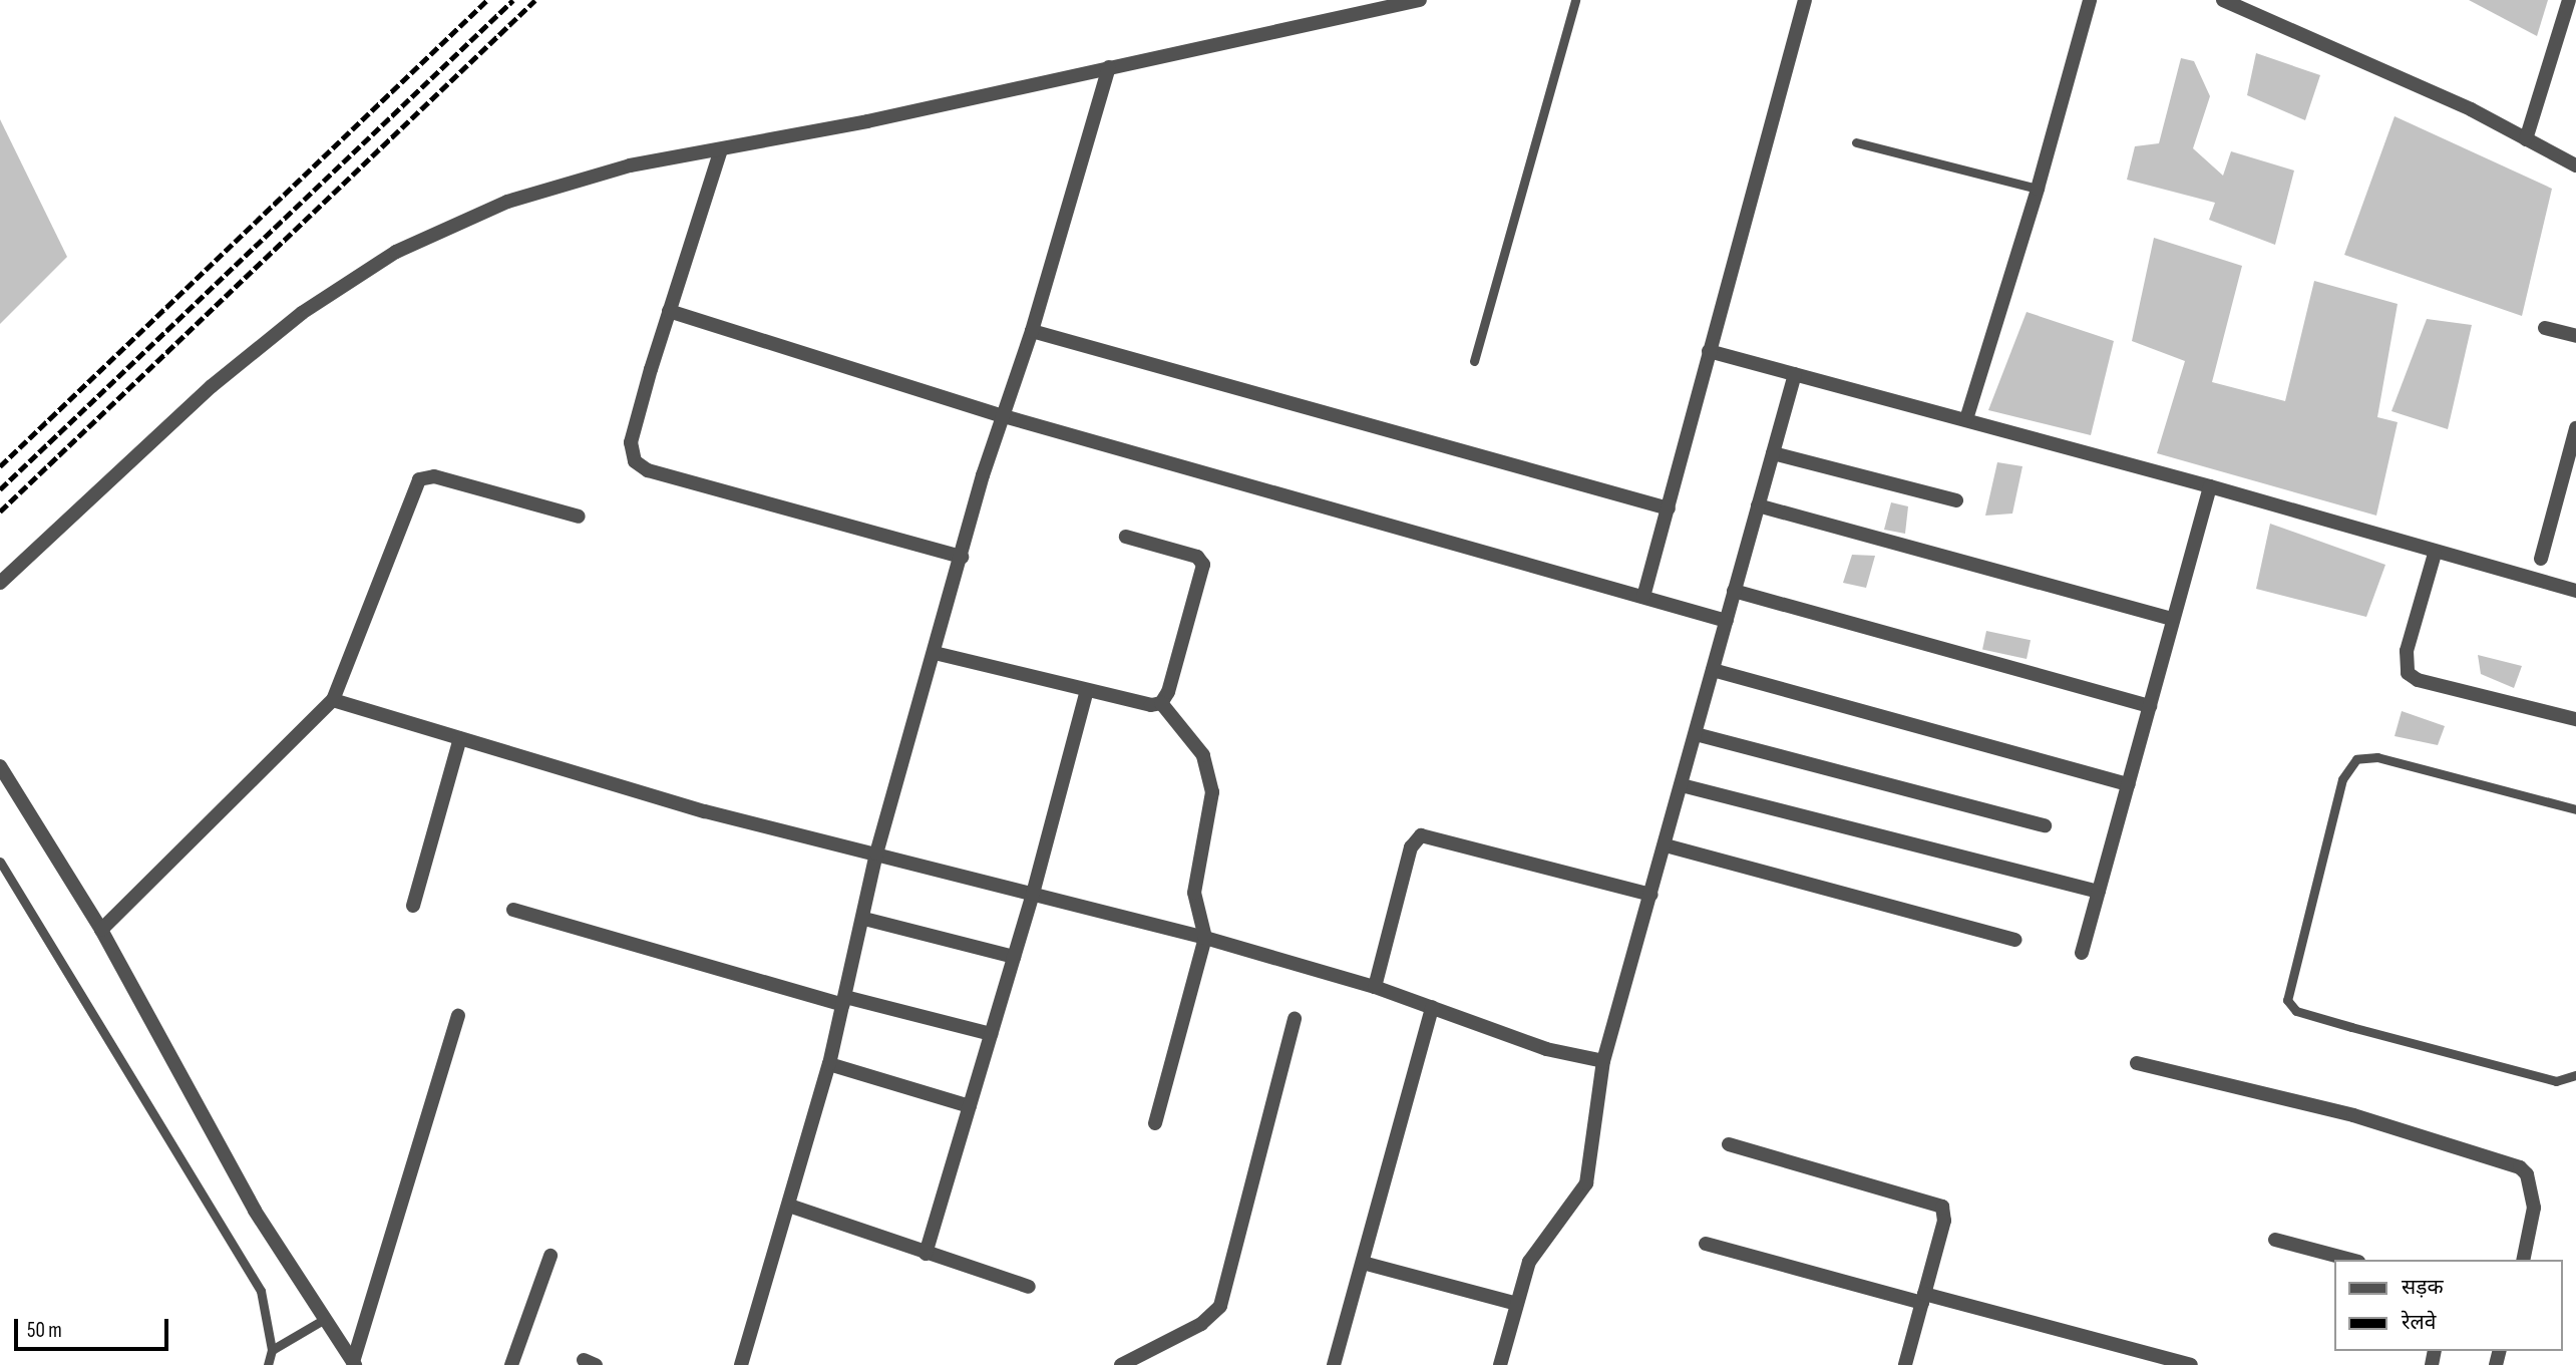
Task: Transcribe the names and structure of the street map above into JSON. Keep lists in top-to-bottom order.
{
  "legend": ["सड़क", "रेलवे"],
  "scale_bar": "50 m"
}
